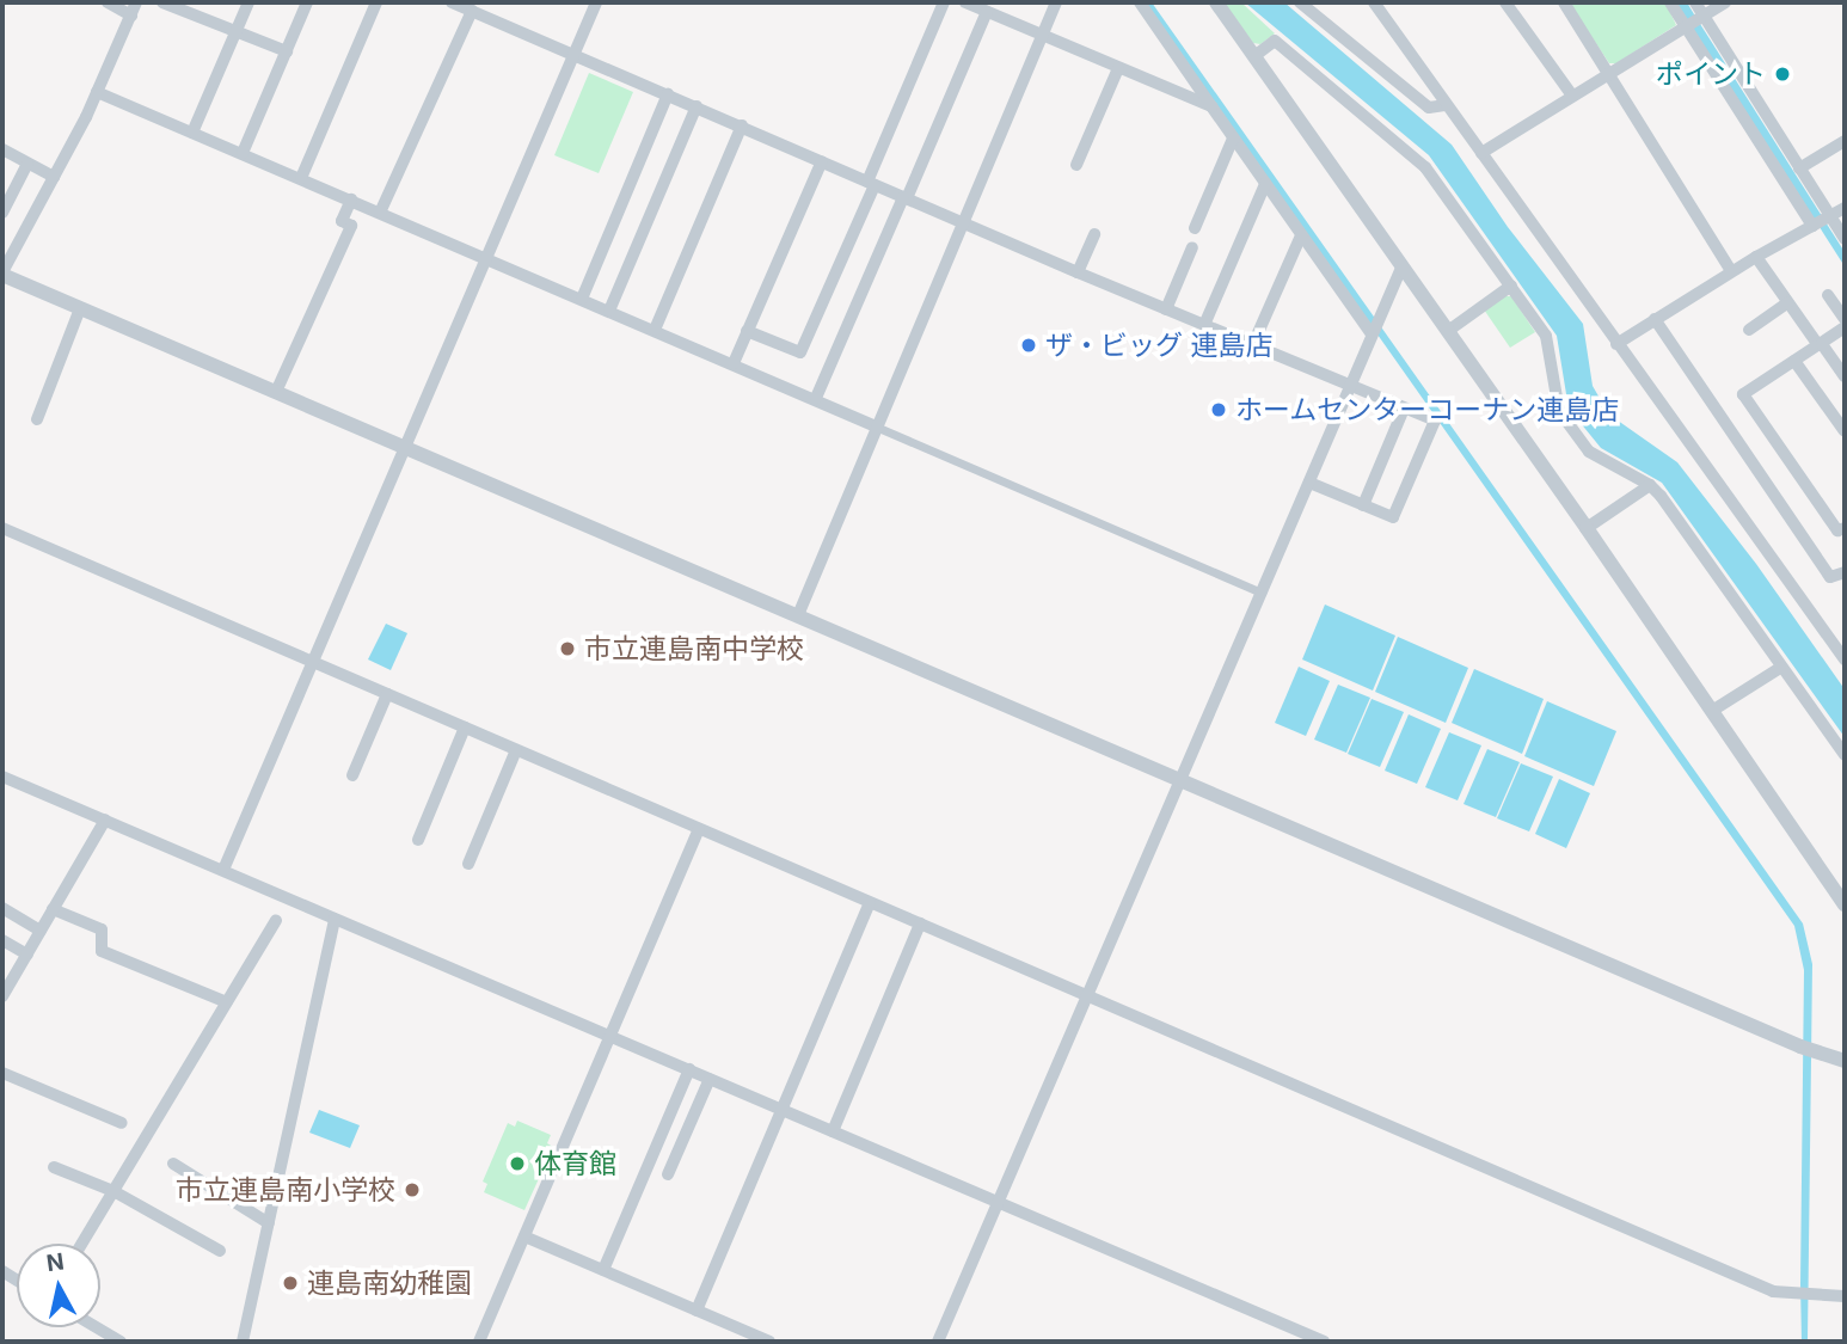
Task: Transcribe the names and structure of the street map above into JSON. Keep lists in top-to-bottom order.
{
  "places": [
    "ポイント",
    "ザ・ビッグ 連島店",
    "ホームセンターコーナン連島店",
    "市立連島南中学校",
    "体育館",
    "市立連島南小学校",
    "連島南幼稚園"
  ],
  "north": "top"
}
